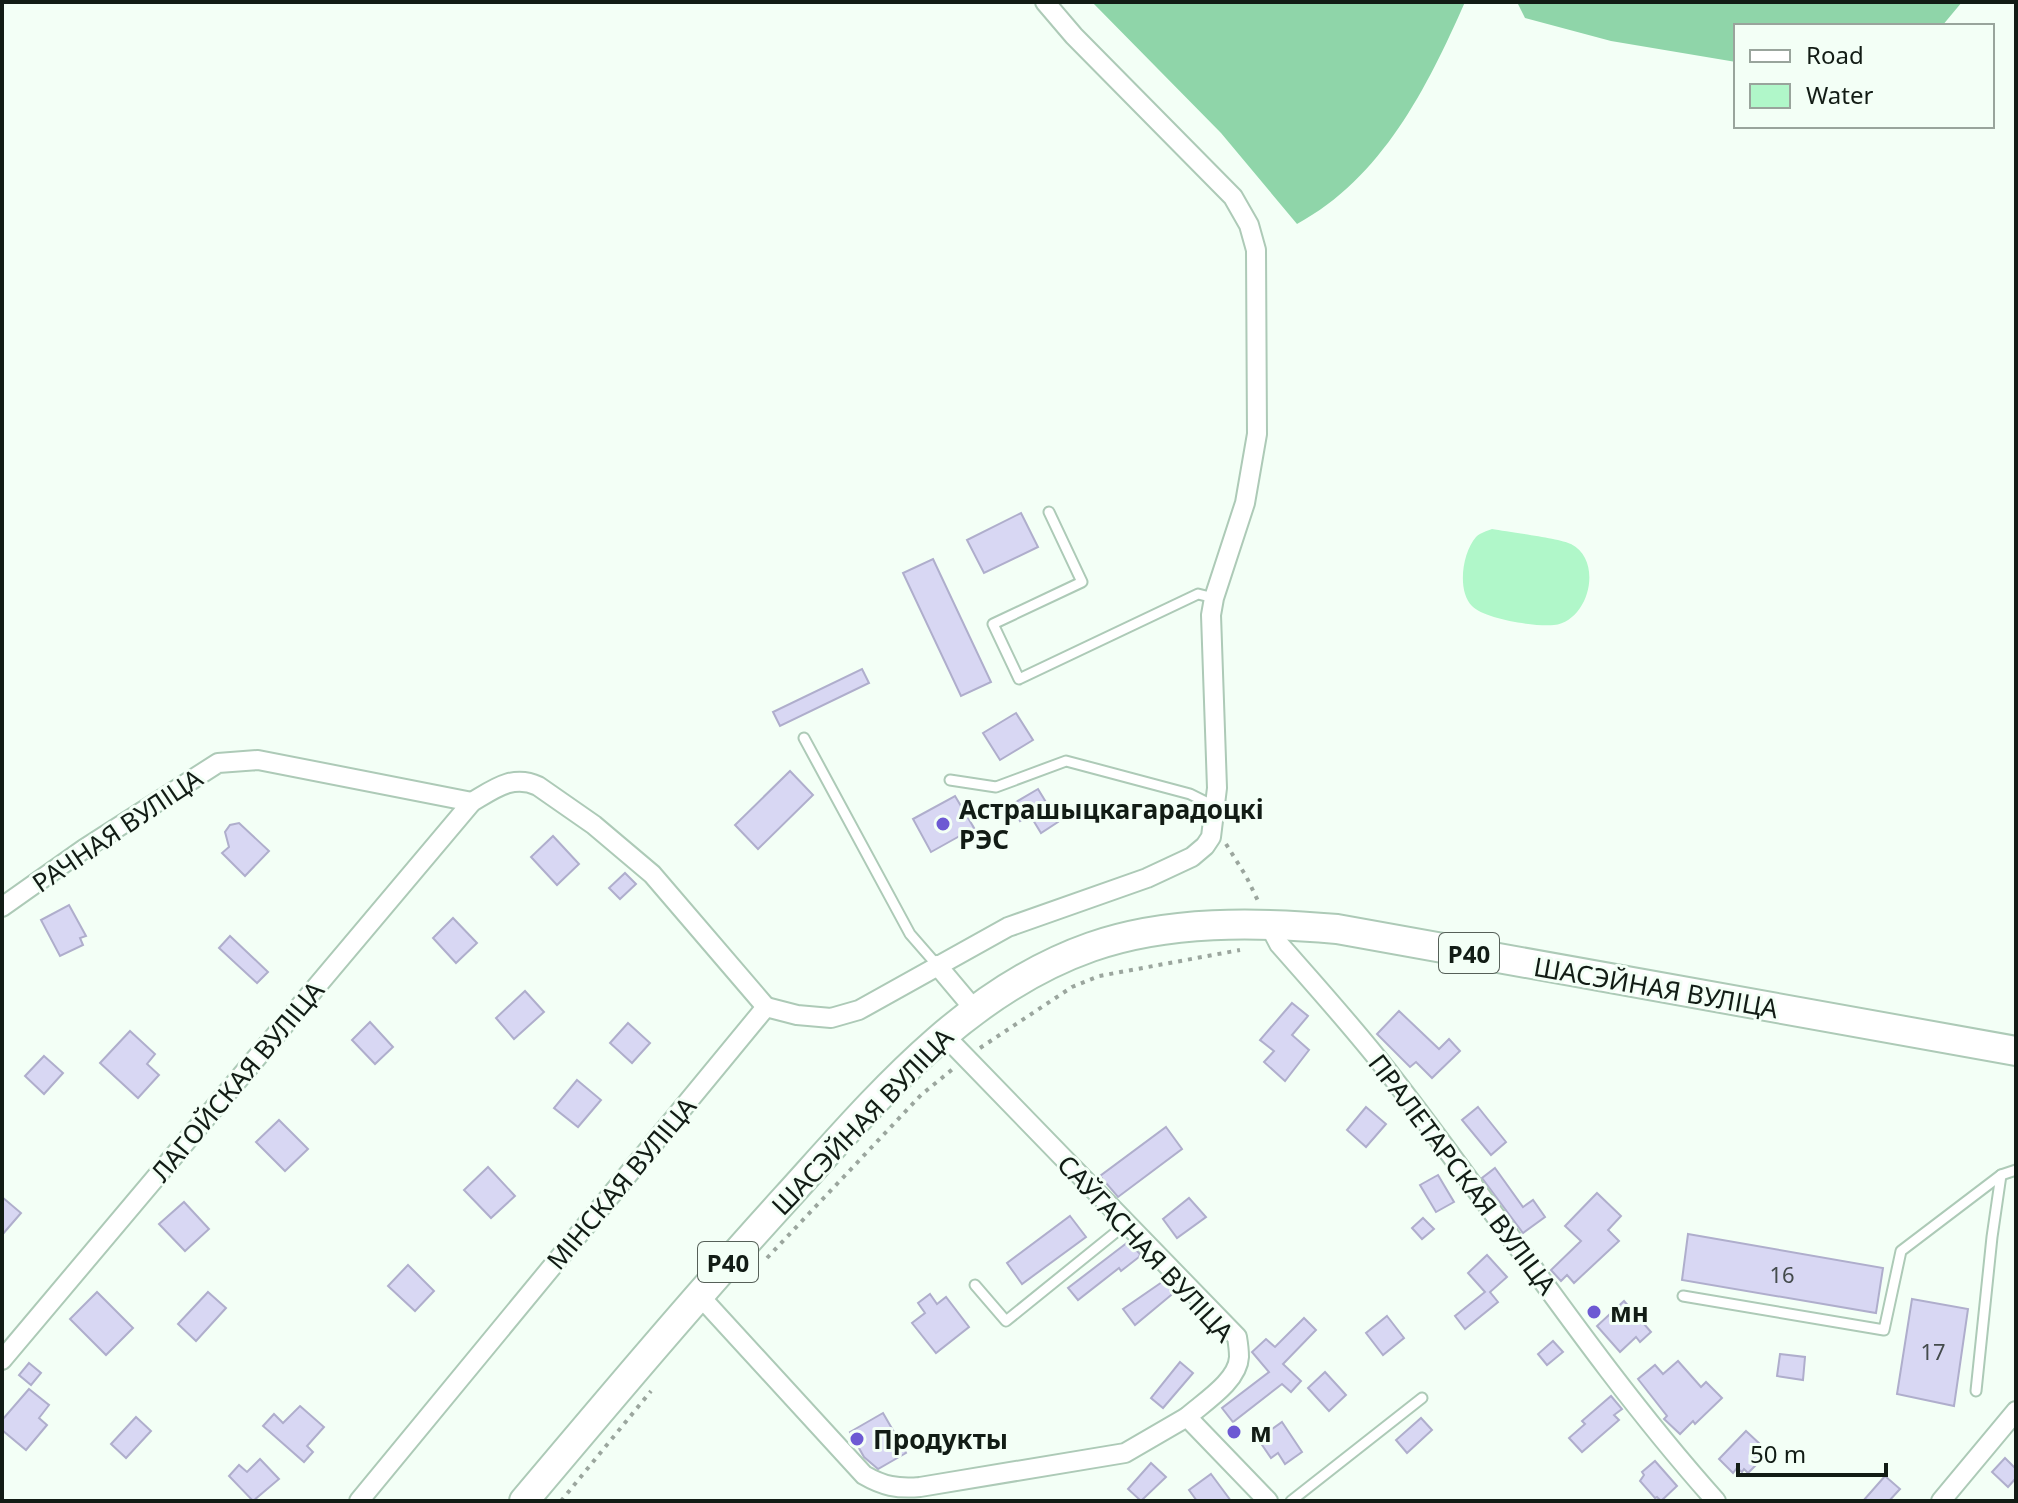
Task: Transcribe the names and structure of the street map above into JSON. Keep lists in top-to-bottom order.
{
  "streets": {
    "main road": ["Р40", "ШАСЭЙНАЯ ВУЛІЦА"],
    "street": [
      "РАЧНАЯ ВУЛІЦА",
      "ЛАГОЙСКАЯ ВУЛІЦА",
      "ПРАЛЕТАРСКАЯ ВУЛІЦА",
      "МІНСКАЯ ВУЛІЦА",
      "САЎГАСНАЯ ВУЛІЦА"
    ]
  },
  "crossings": [
    ["РАЧНАЯ ВУЛІЦА", "ЛАГОЙСКАЯ ВУЛІЦА"],
    ["ШАСЭЙНАЯ ВУЛІЦА", "ПРАЛЕТАРСКАЯ ВУЛІЦА"],
    ["ШАСЭЙНАЯ ВУЛІЦА", "САЎГАСНАЯ ВУЛІЦА"]
  ],
  "places": [
    "Астрашыцкагарадоцкі РЭС",
    "мн",
    "м",
    "Продукты"
  ],
  "house_numbers": ["16", "17"],
  "legend": ["Road", "Water"],
  "scale_bar": "50 m"
}
